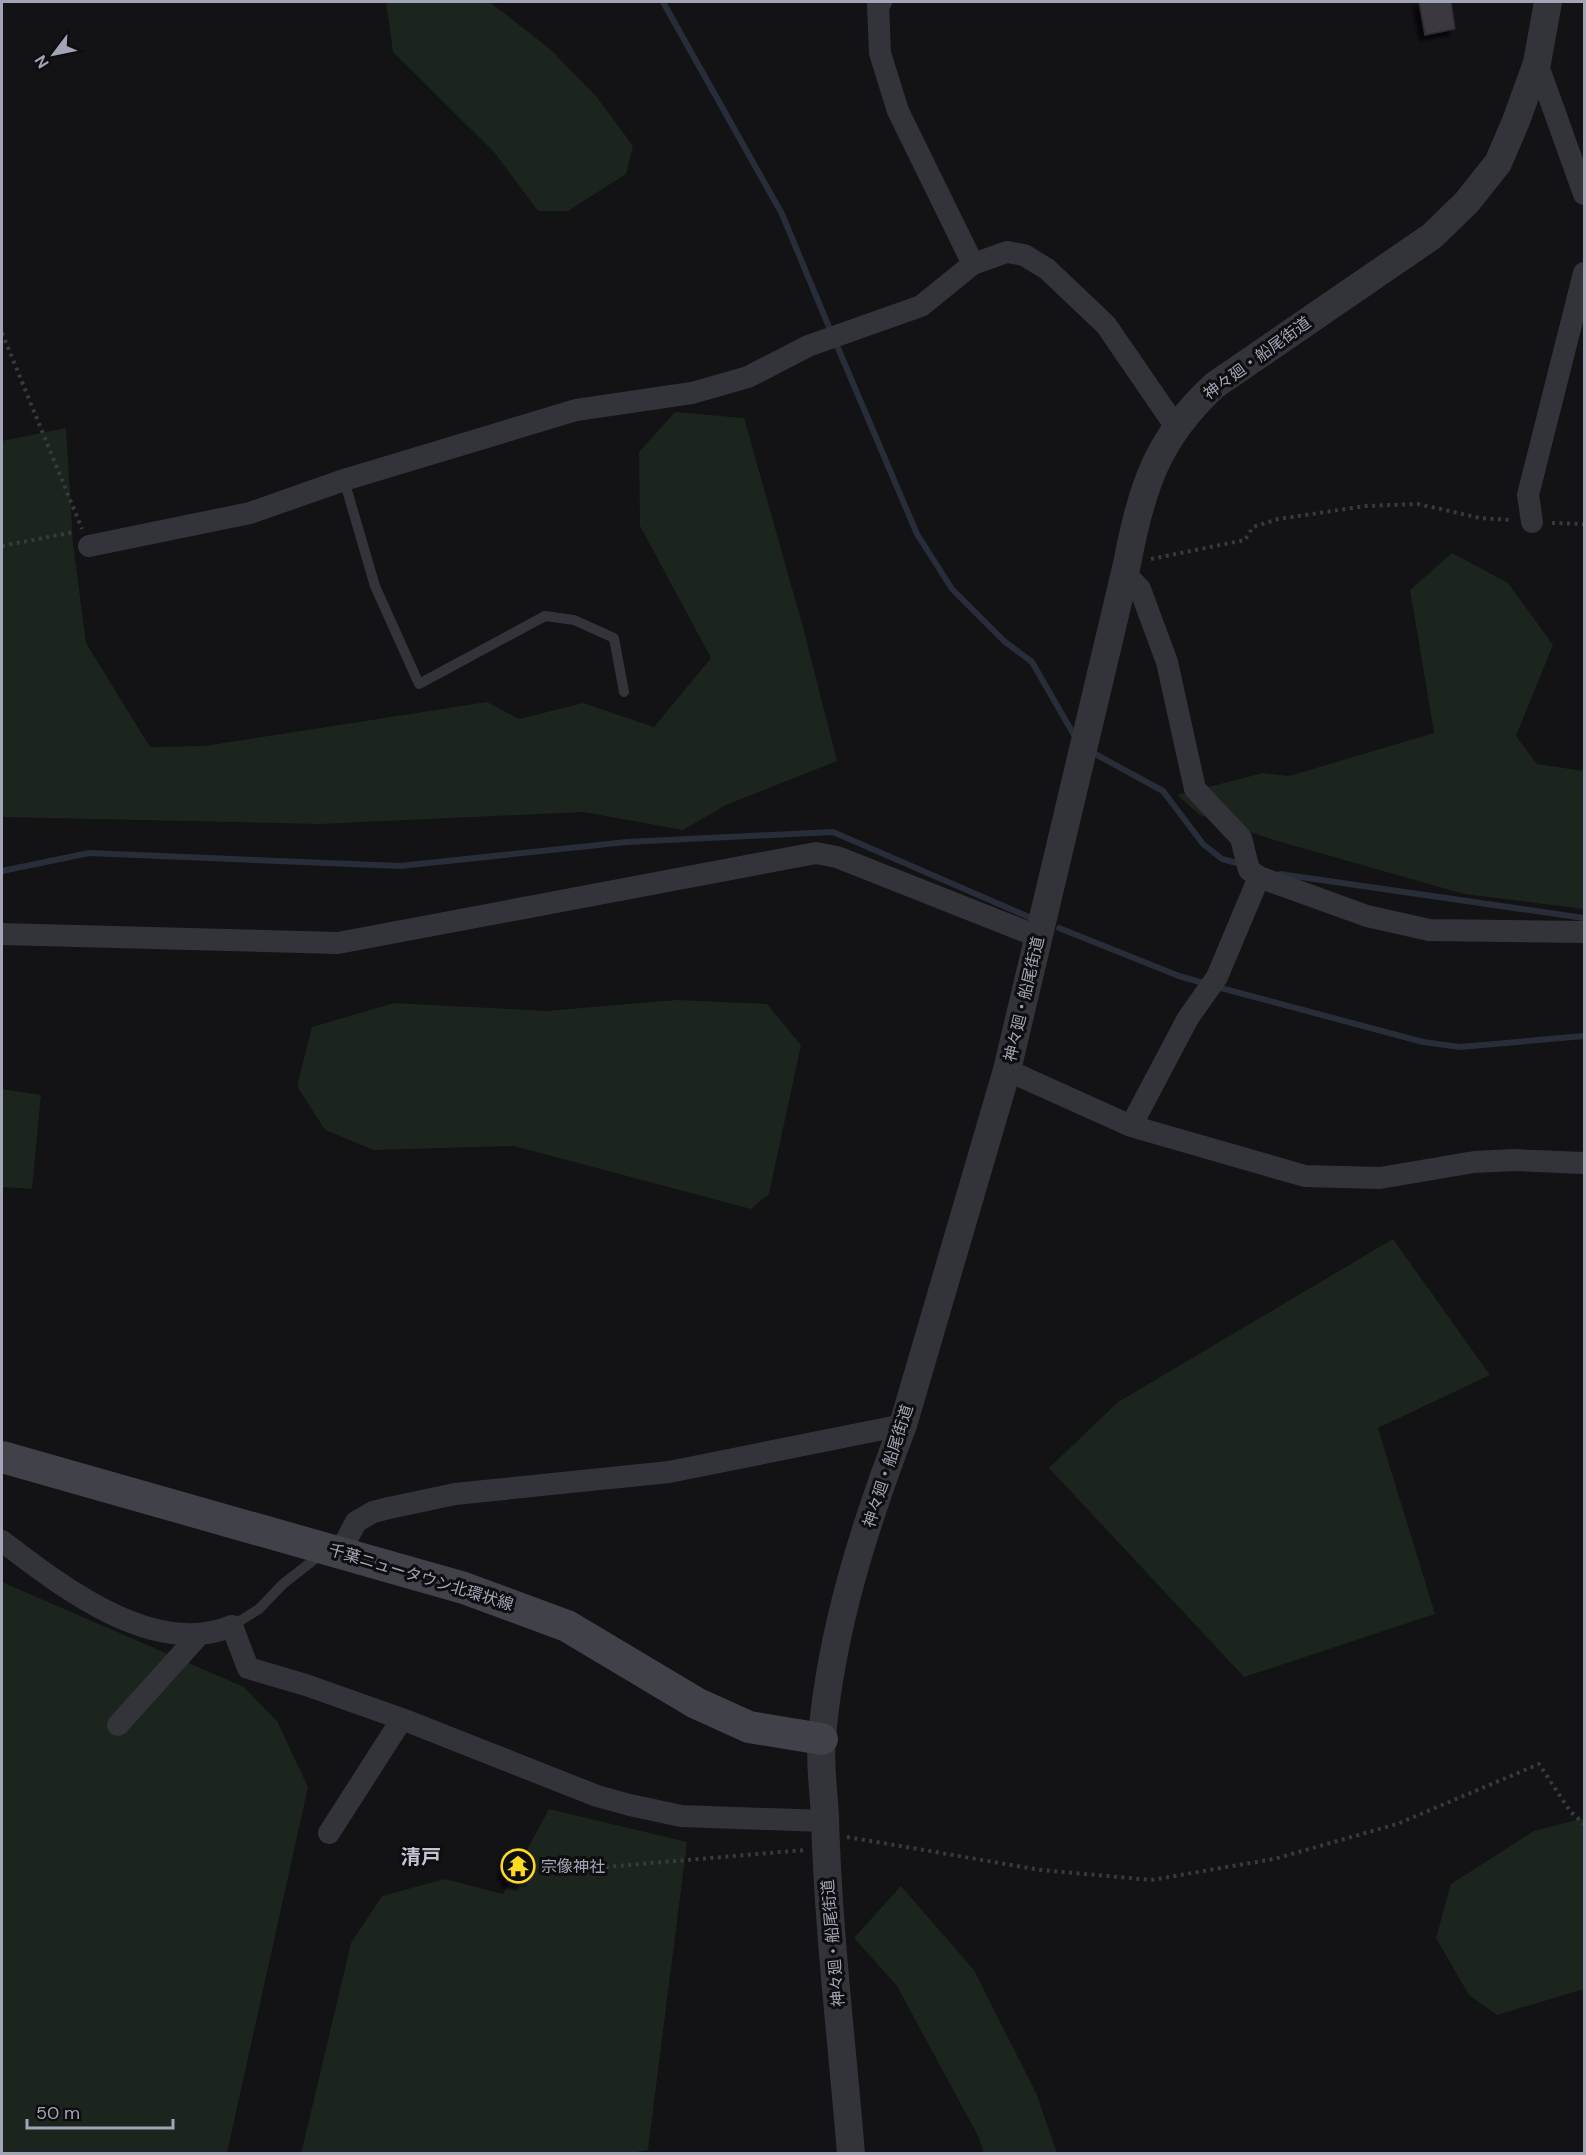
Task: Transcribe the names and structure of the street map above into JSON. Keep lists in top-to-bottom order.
{
  "streets": {
    "main road": ["千葉ニュータウン北環状線"],
    "street": ["神々廻・船尾街道"]
  },
  "crossings": [
    ["神々廻・船尾街道", "千葉ニュータウン北環状線"]
  ],
  "districts": ["清戸"],
  "places": {
    "temple": ["宗像神社"]
  },
  "scale_bar": "50 m",
  "north": "bottom left"
}
